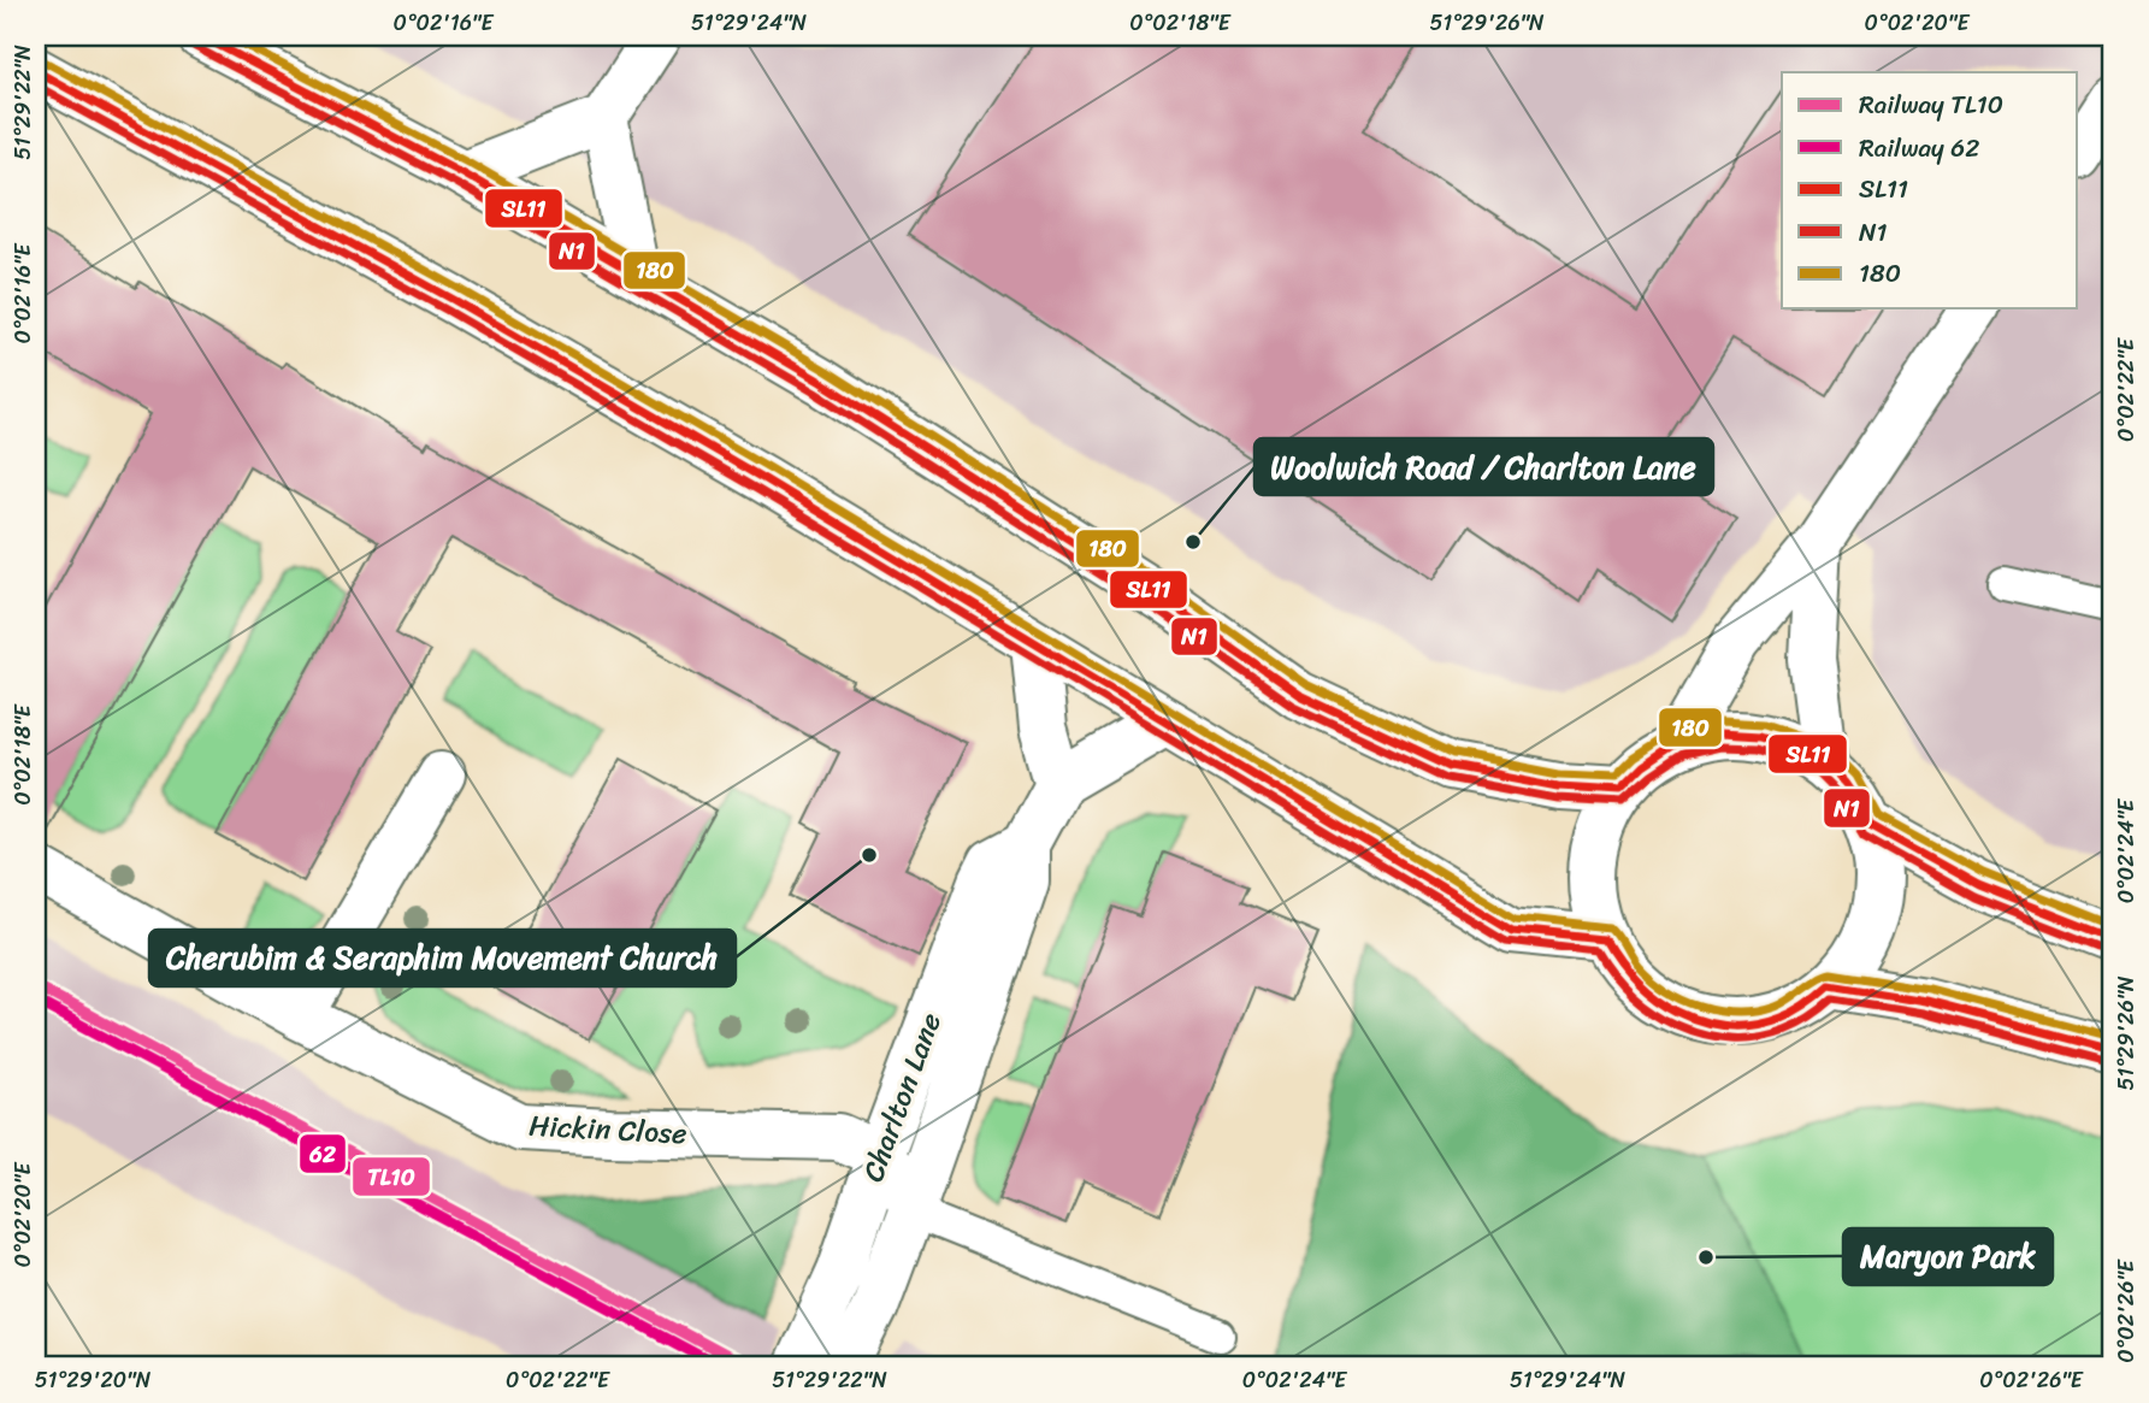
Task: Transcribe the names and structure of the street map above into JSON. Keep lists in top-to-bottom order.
{
  "streets": {
    "main road": ["Charlton Lane", "Hickin Close"]
  },
  "crossings": [
    ["Charlton Lane", "Hickin Close"]
  ],
  "places": ["Woolwich Road / Charlton Lane", "Cherubim & Seraphim Movement Church", "Maryon Park"],
  "lines": [
    "transit line SL11",
    "transit line 180",
    "transit line N1",
    "rail line TL10",
    "rail line 62"
  ],
  "legend": [
    "Railway TL10",
    "Railway 62",
    "SL11",
    "N1",
    "180"
  ],
  "coordinates": [
    "0°02'16\"E",
    "51°29'24\"N",
    "0°02'18\"E",
    "51°29'26\"N",
    "0°02'20\"E",
    "51°29'22\"N",
    "0°02'22\"E",
    "0°02'24\"E",
    "0°02'26\"E",
    "51°29'20\"N"
  ]
}
